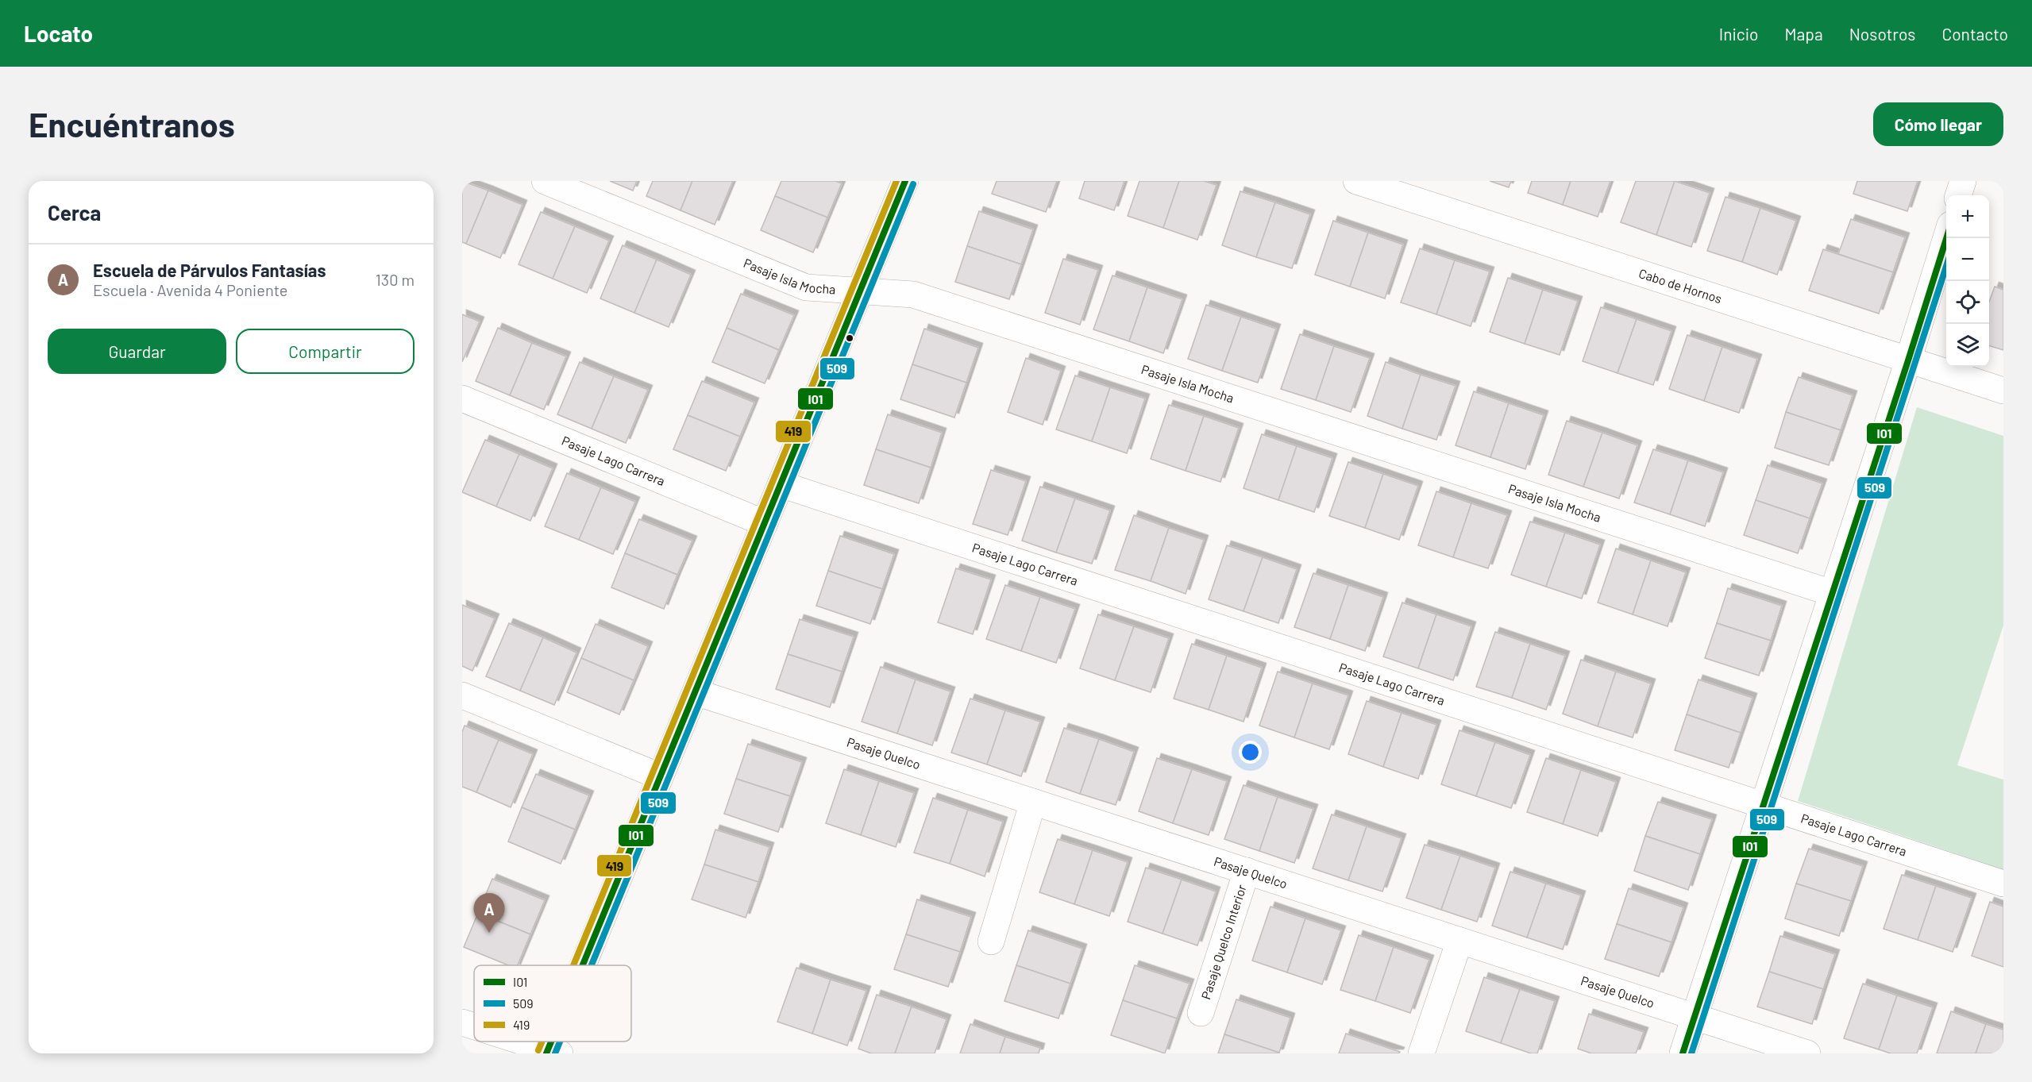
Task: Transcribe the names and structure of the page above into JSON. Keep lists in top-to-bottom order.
{
  "streets": {
    "street": [
      "Pasaje Isla Mocha",
      "Cabo de Hornos",
      "Pasaje Lago Carrera",
      "Pasaje Quelco",
      "Pasaje Quelco Interior"
    ]
  },
  "crossings": [
    ["Pasaje Quelco", "Pasaje Quelco Interior"]
  ],
  "lines": ["transit line I01", "transit line 419", "transit line 509"],
  "legend": ["I01", "509", "419"],
  "page": {
    "header": "Locato",
    "nav": [
      "Inicio",
      "Mapa",
      "Nosotros",
      "Contacto"
    ],
    "buttons": [
      "Cómo llegar",
      ["Guardar", "Compartir"]
    ],
    "title": "Encuéntranos",
    "heading": "Cerca",
    "map_buttons": ["+", "−"],
    "list": [
      {
        "mark": "A",
        "name": "Escuela de Párvulos Fantasías",
        "note": "Escuela · Avenida 4 Poniente",
        "value": "130 m"
      }
    ],
    "pins": "A"
  }
}
